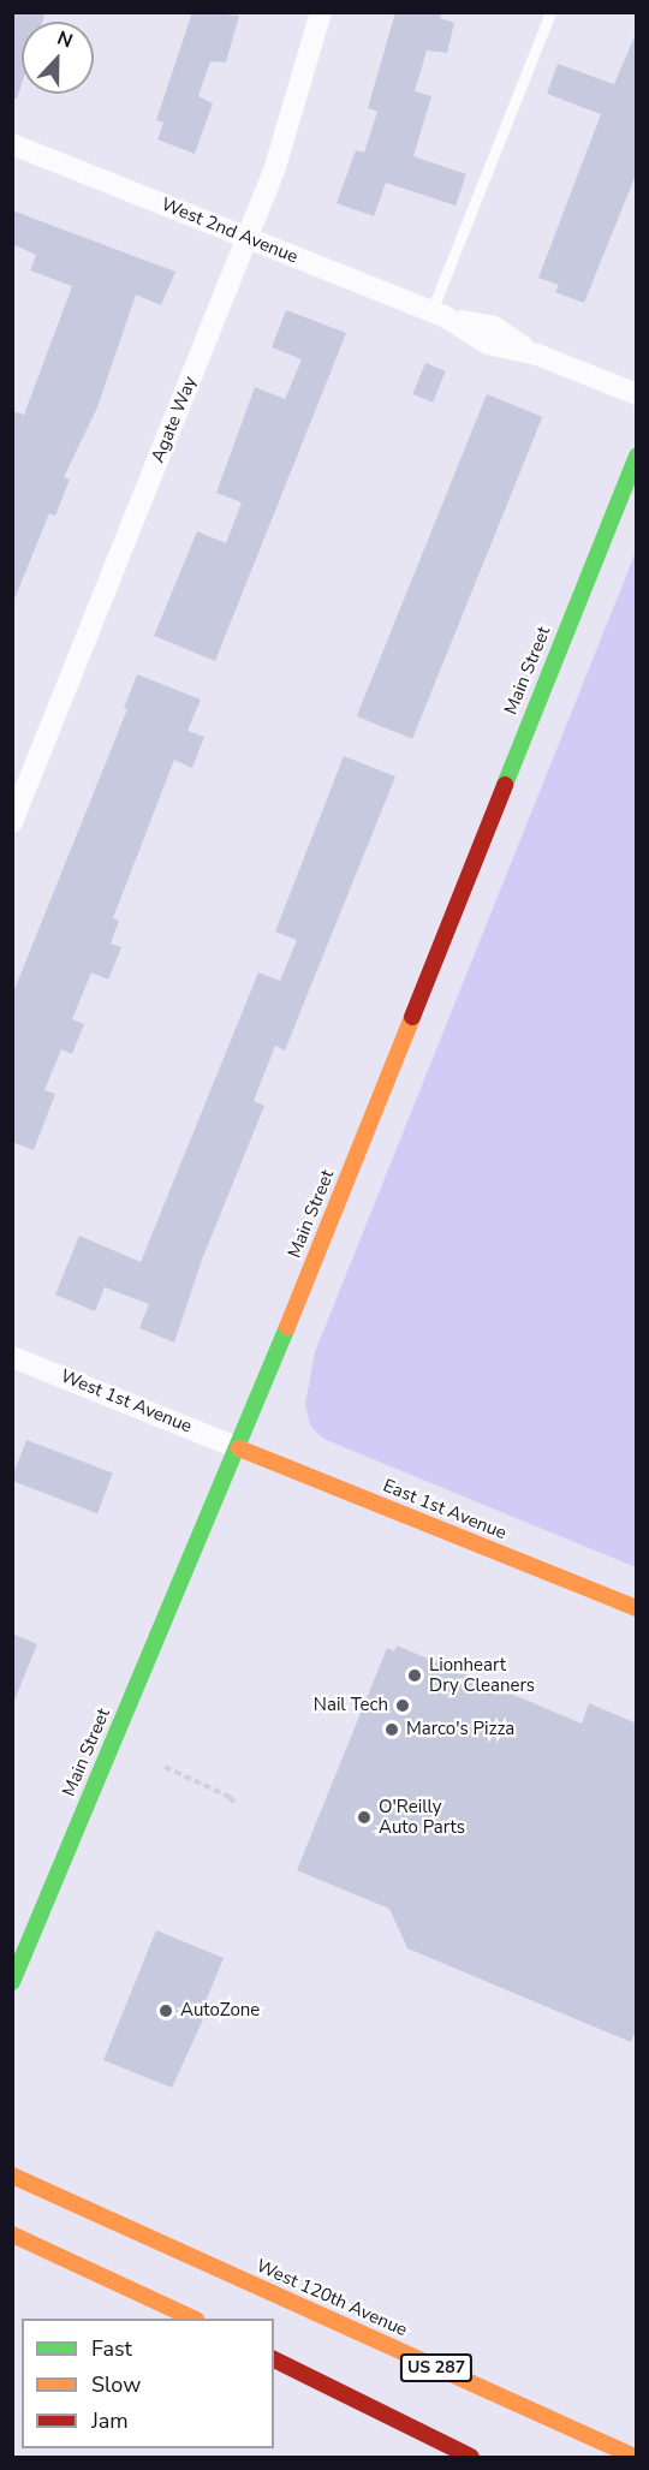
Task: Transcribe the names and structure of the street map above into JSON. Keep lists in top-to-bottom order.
{
  "streets": {
    "main road": [
      "Main Street",
      "East 1st Avenue",
      "West 120th Avenue",
      "US 287"
    ],
    "street": ["West 2nd Avenue", "Agate Way", "West 1st Avenue"]
  },
  "crossings": [
    ["West 2nd Avenue", "Agate Way"],
    ["Main Street", "West 1st Avenue"],
    ["Main Street", "East 1st Avenue"],
    ["West 1st Avenue", "East 1st Avenue"]
  ],
  "places": [
    "Lionheart Dry Cleaners",
    "Nail Tech",
    "Marco's Pizza",
    "O'Reilly Auto Parts",
    "AutoZone"
  ],
  "legend": ["Fast", "Slow", "Jam"],
  "north": "top"
}
